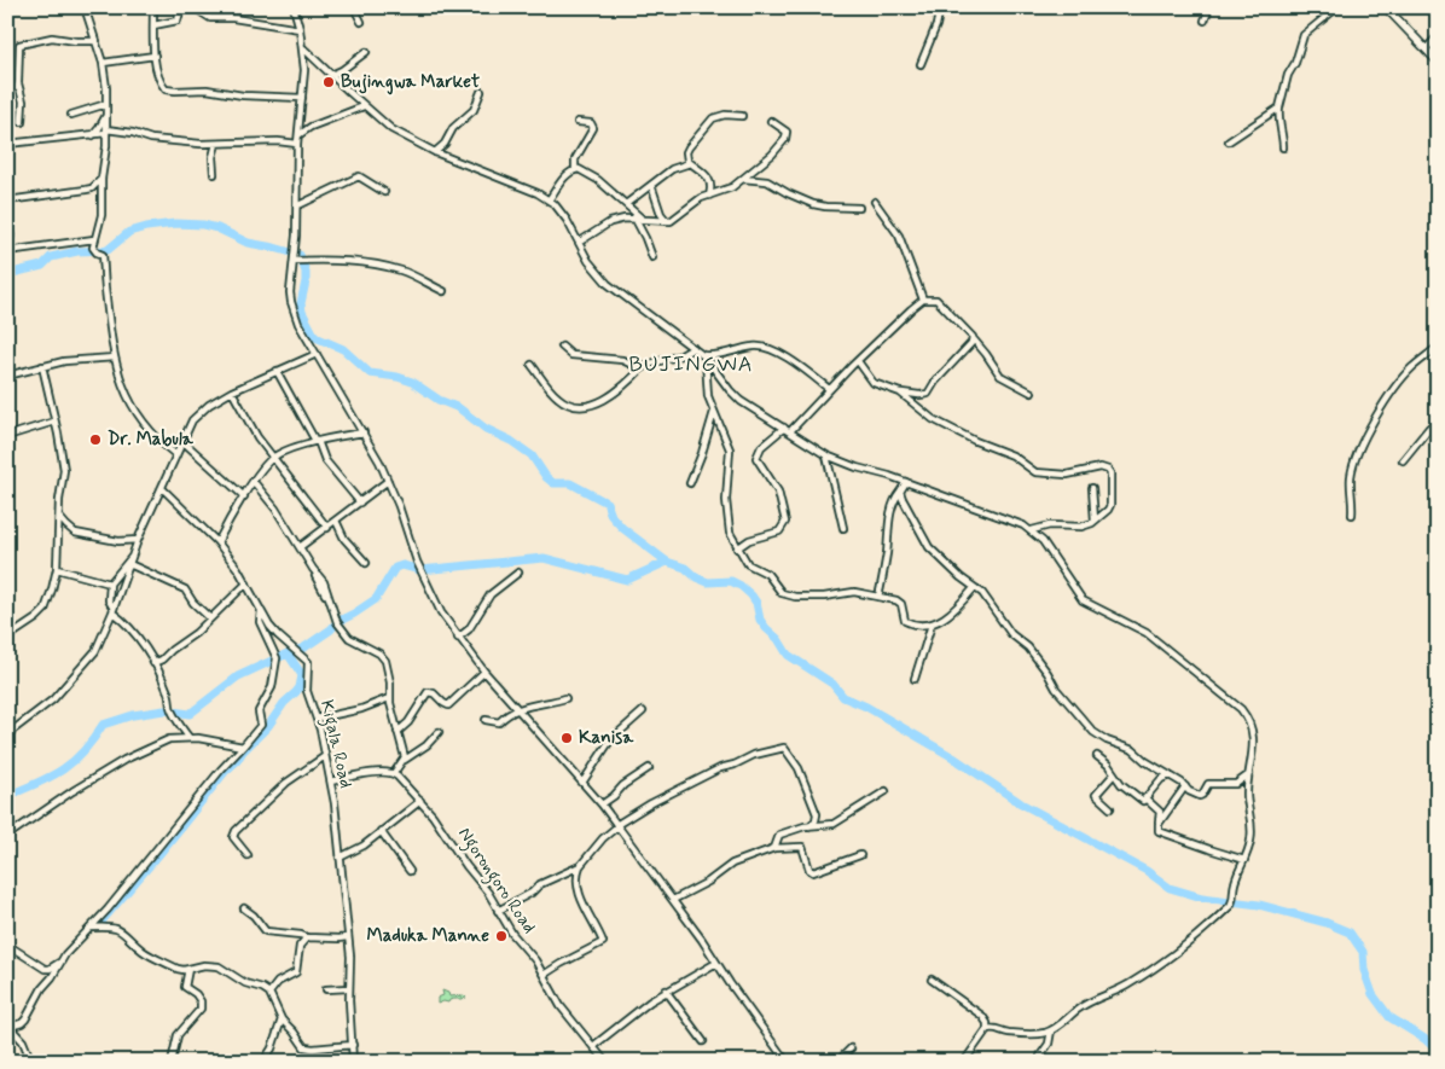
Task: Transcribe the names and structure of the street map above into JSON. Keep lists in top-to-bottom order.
{
  "streets": {
    "street": ["Kigala Road", "Ngorongoro Road"]
  },
  "districts": ["BUJINGWA"],
  "places": [
    "Bujingwa Market",
    "Dr. Mabula",
    "Kanisa",
    "Maduka Manne"
  ]
}
